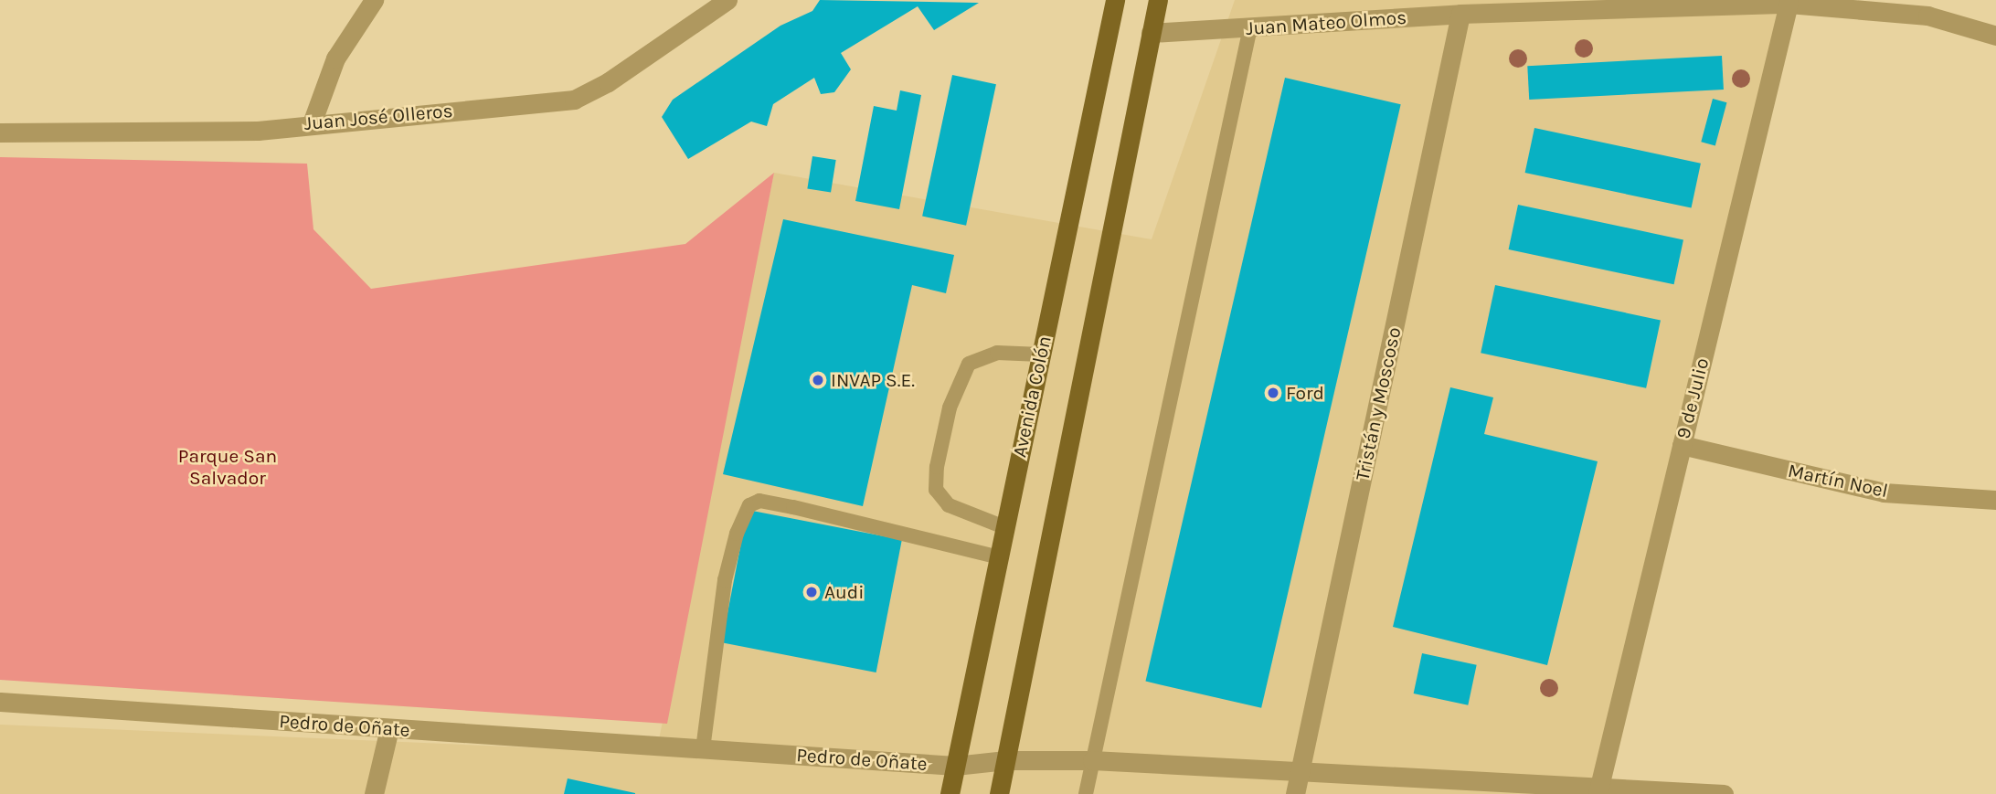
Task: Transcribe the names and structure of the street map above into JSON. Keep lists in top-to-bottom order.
{
  "streets": {
    "main road": ["Avenida Colón"],
    "street": [
      "Juan Mateo Olmos",
      "Juan José Olleros",
      "9 de Julio",
      "Tristán y Moscoso",
      "Martín Noel",
      "Pedro de Oñate"
    ]
  },
  "crossings": [
    ["Juan Mateo Olmos", "9 de Julio"],
    ["Juan Mateo Olmos", "Tristán y Moscoso"],
    ["Avenida Colón", "Pedro de Oñate"],
    ["9 de Julio", "Martín Noel"],
    ["9 de Julio", "Pedro de Oñate"],
    ["Tristán y Moscoso", "Pedro de Oñate"]
  ],
  "parks": ["Parque San Salvador"],
  "places": ["INVAP S.E.", "Ford", "Audi"]
}
